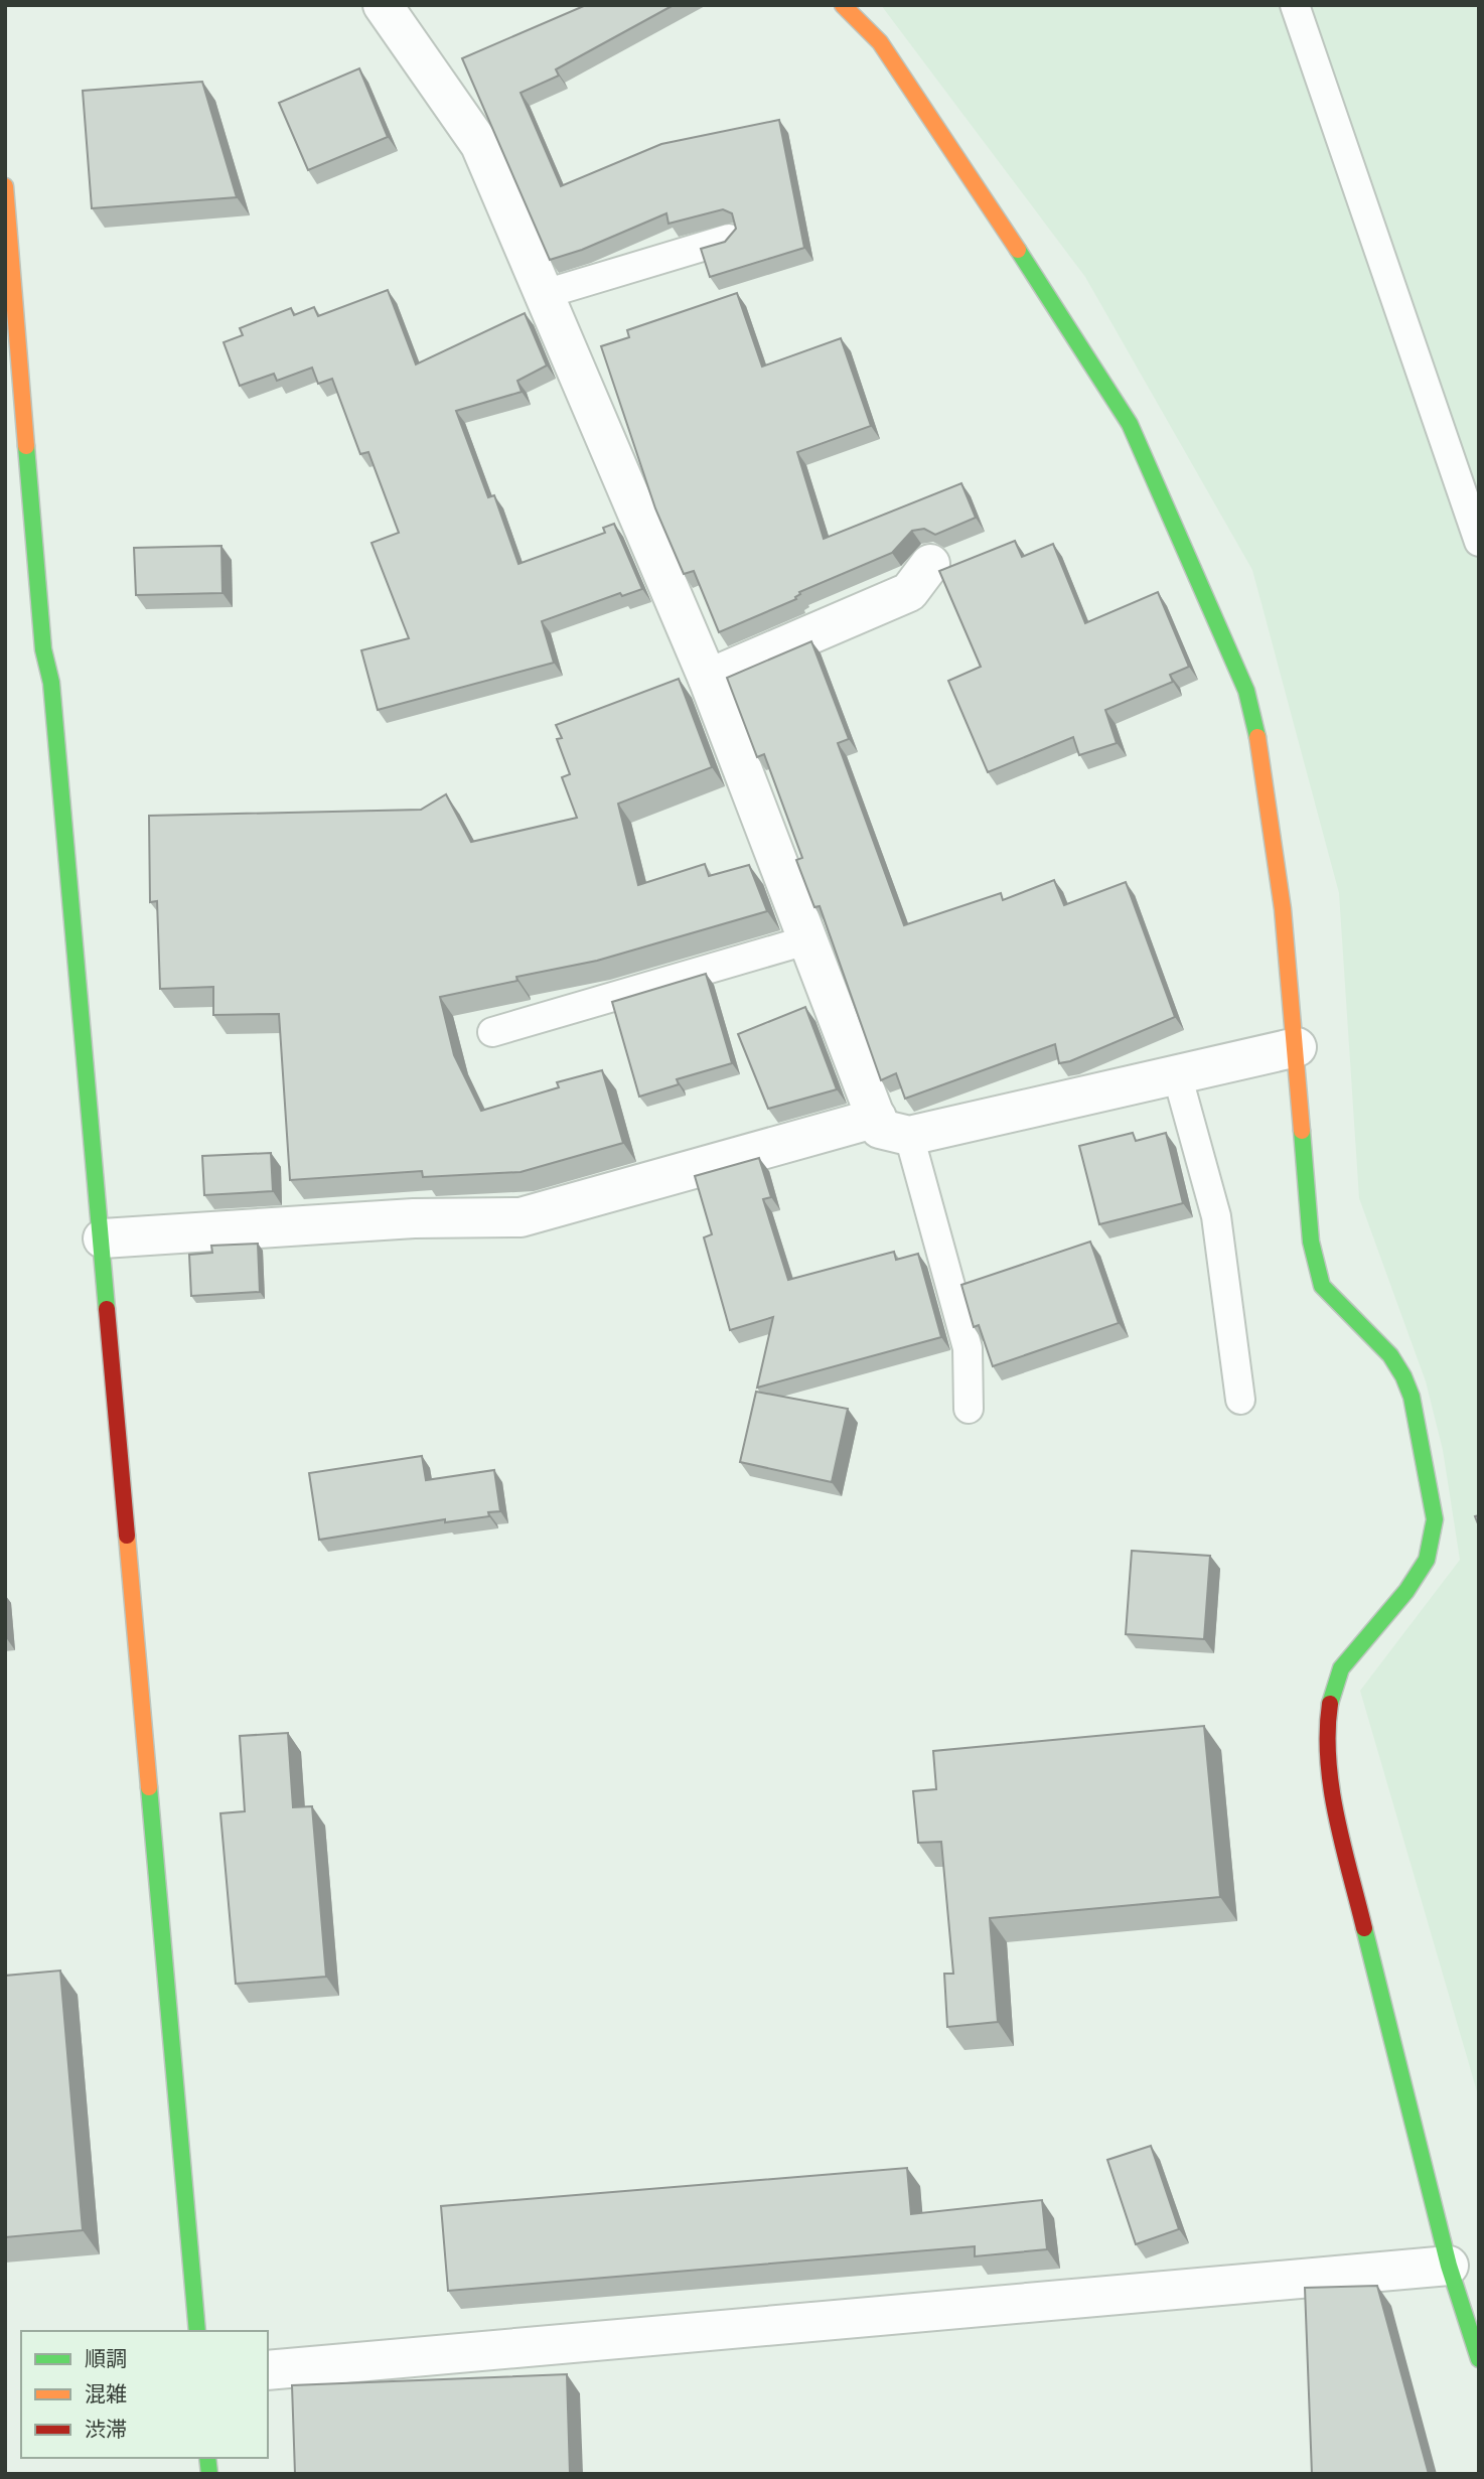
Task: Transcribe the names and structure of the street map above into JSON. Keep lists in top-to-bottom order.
{
  "legend": ["順調", "混雑", "渋滞"]
}
